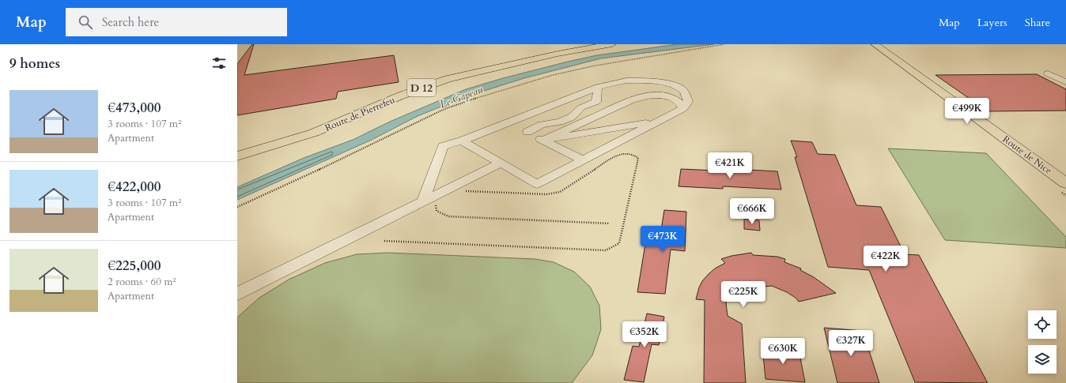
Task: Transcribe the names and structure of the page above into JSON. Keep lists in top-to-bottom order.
{
  "streets": {
    "main road": ["D 12", "Route de Pierrefeu", "Route de Nice"]
  },
  "water": ["Le Gapeau"],
  "page": {
    "header": "Map",
    "search": "Search here",
    "nav": ["Map", "Layers", "Share"],
    "heading": "9 homes",
    "list": [
      {
        "name": "€473,000",
        "note": "3 rooms · 107 m² · Apartment"
      },
      {
        "name": "€422,000",
        "note": "3 rooms · 107 m² · Apartment"
      },
      {
        "name": "€225,000",
        "note": "2 rooms · 60 m² · Apartment"
      }
    ],
    "price": [
      "€499K",
      "€421K",
      "€666K",
      "€473K",
      "€422K",
      "€225K",
      "€352K",
      "€327K",
      "€630K"
    ]
  }
}
